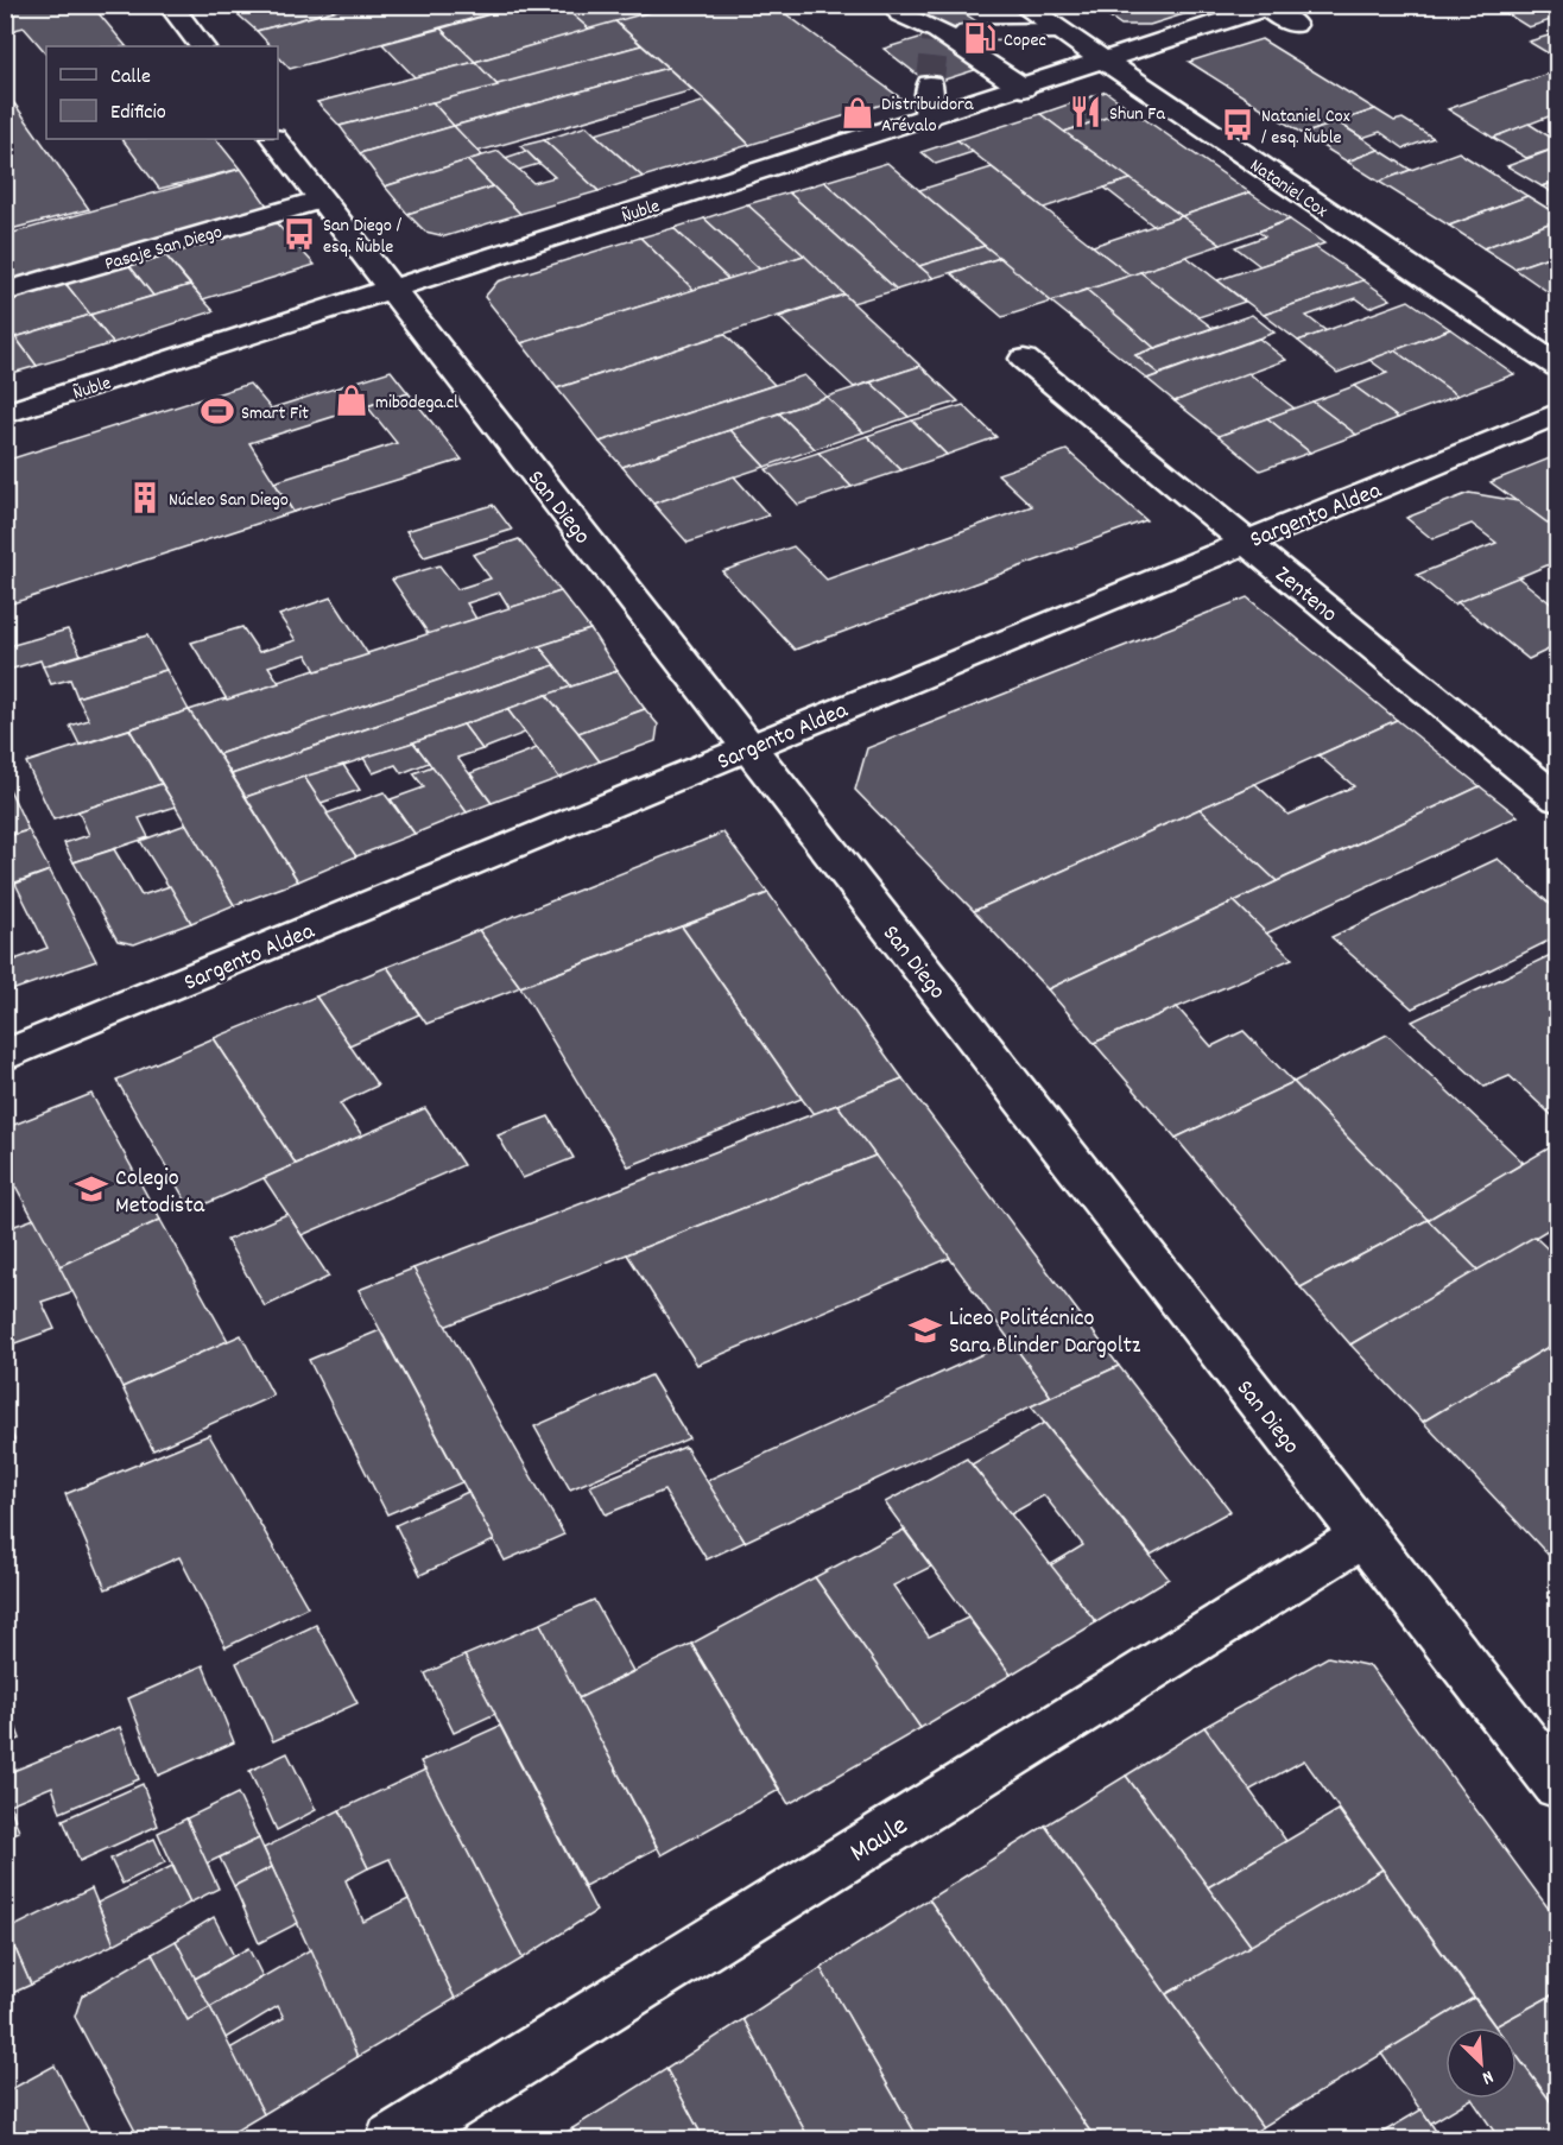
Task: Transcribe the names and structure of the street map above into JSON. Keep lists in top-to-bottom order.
{
  "streets": {
    "main road": [
      "Nataniel Cox",
      "Ñuble",
      "Pasaje San Diego",
      "San Diego",
      "Sargento Aldea",
      "Zenteno",
      "Maule"
    ]
  },
  "crossings": [
    ["Nataniel Cox", "Ñuble"],
    ["Ñuble", "San Diego"],
    ["Pasaje San Diego", "San Diego"],
    ["San Diego", "Sargento Aldea"],
    ["San Diego", "Maule"],
    ["Sargento Aldea", "Zenteno"]
  ],
  "places": {
    "fuel station": ["Copec"],
    "restaurant": ["Shun Fa"],
    "shop": ["Distribuidora Arévalo", "mibodega.cl"],
    "bus stop": ["Nataniel Cox / esq. Ñuble", "San Diego / esq. Ñuble"],
    "sports": ["Smart Fit"],
    "building": ["Núcleo San Diego"],
    "school or university": ["Colegio Metodista", "Liceo Politécnico Sara Blinder Dargoltz"]
  },
  "legend": ["Calle", "Edificio"],
  "north": "bottom right"
}
